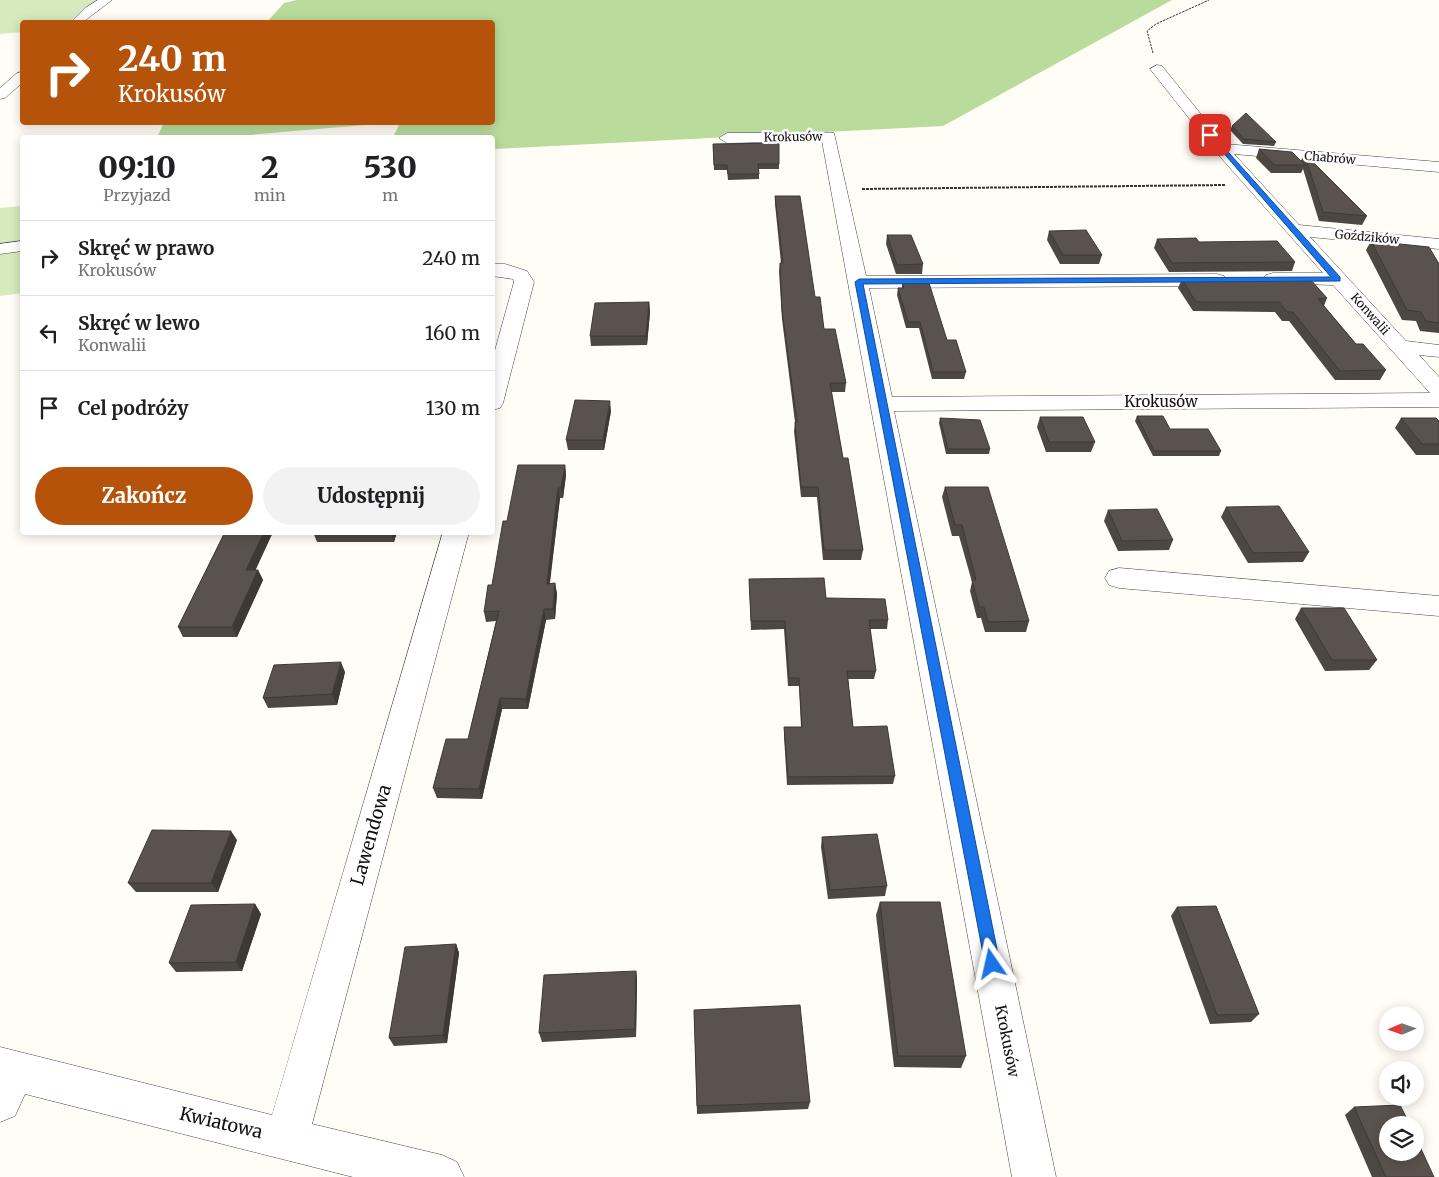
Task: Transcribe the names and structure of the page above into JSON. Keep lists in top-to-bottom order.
{
  "streets": {
    "street": [
      "Krokusów",
      "Chabrów",
      "Goździków",
      "Konwalii",
      "Lawendowa",
      "Kwiatowa"
    ]
  },
  "crossings": [
    ["Chabrów", "Konwalii"],
    ["Goździków", "Konwalii"],
    ["Lawendowa", "Kwiatowa"]
  ],
  "north": "left",
  "page": {
    "turn": ["240 m", "Krokusów"],
    "eta": [
      "09:10",
      "Przyjazd",
      "2",
      "min",
      "530",
      "m"
    ],
    "list": [
      {
        "name": "Skręć w prawo",
        "note": "Krokusów",
        "value": "240 m"
      },
      {
        "name": "Skręć w lewo",
        "note": "Konwalii",
        "value": "160 m"
      },
      {
        "name": "Cel podróży",
        "value": "130 m"
      }
    ],
    "buttons": ["Zakończ", "Udostępnij"]
  }
}
